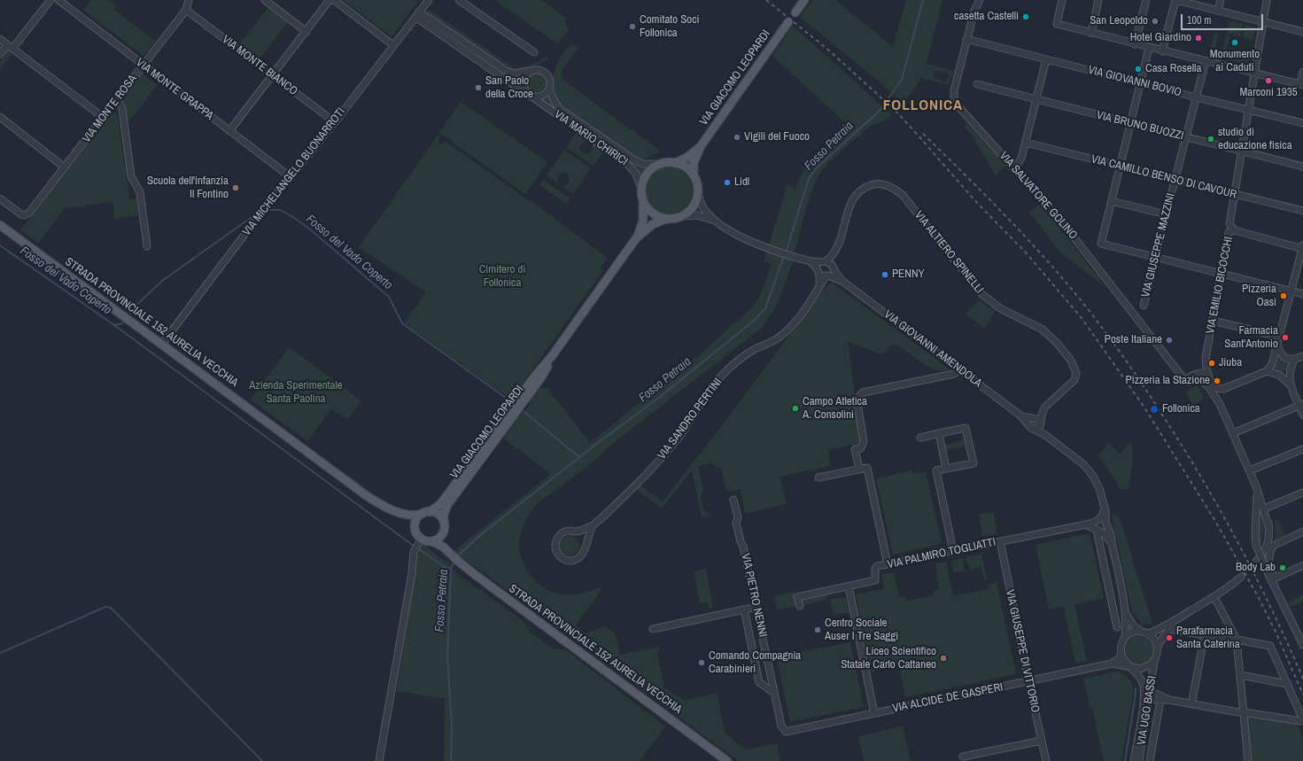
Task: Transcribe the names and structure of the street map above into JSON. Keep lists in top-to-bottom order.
{
  "streets": {
    "main road": ["VIA GIACOMO LEOPARDI", "STRADA PROVINCIALE 152 AURELIA VECCHIA"],
    "street": [
      "VIA MONTE BIANCO",
      "VIA GIOVANNI BOVIO",
      "VIA MONTE GRAPPA",
      "VIA MONTE ROSA",
      "VIA BRUNO BUOZZI",
      "VIA MARIO CHIRICI",
      "VIA MICHELANGELO BUONARROTI",
      "VIA CAMILLO BENSO DI CAVOUR",
      "VIA SALVATORE GOLINO",
      "VIA GIUSEPPE MAZZINI",
      "VIA ALTIERO SPINELLI",
      "VIA EMILIO BICOCCHI",
      "VIA GIOVANNI AMENDOLA",
      "VIA SANDRO PERTINI",
      "VIA PALMIRO TOGLIATTI",
      "VIA PIETRO NENNI",
      "VIA GIUSEPPE DI VITTORIO",
      "VIA ALCIDE DE GASPERI",
      "VIA UGO BASSI"
    ]
  },
  "crossings": [
    ["VIA MONTE BIANCO", "VIA MONTE ROSA"],
    ["VIA MONTE BIANCO", "VIA MICHELANGELO BUONARROTI"],
    ["VIA GIACOMO LEOPARDI", "VIA MARIO CHIRICI"],
    ["VIA GIACOMO LEOPARDI", "STRADA PROVINCIALE 152 AURELIA VECCHIA"],
    ["VIA GIACOMO LEOPARDI", "VIA GIOVANNI AMENDOLA"],
    ["VIA GIOVANNI BOVIO", "VIA SALVATORE GOLINO"],
    ["VIA GIOVANNI BOVIO", "VIA GIUSEPPE MAZZINI"],
    ["VIA GIOVANNI BOVIO", "VIA EMILIO BICOCCHI"],
    ["VIA MONTE GRAPPA", "VIA MONTE ROSA"],
    ["VIA MONTE GRAPPA", "VIA MICHELANGELO BUONARROTI"],
    ["VIA BRUNO BUOZZI", "VIA GIUSEPPE MAZZINI"],
    ["VIA BRUNO BUOZZI", "VIA EMILIO BICOCCHI"],
    ["VIA MARIO CHIRICI", "VIA MICHELANGELO BUONARROTI"],
    ["VIA MARIO CHIRICI", "VIA GIOVANNI AMENDOLA"],
    ["VIA MICHELANGELO BUONARROTI", "STRADA PROVINCIALE 152 AURELIA VECCHIA"],
    ["VIA CAMILLO BENSO DI CAVOUR", "VIA GIUSEPPE MAZZINI"],
    ["VIA CAMILLO BENSO DI CAVOUR", "VIA EMILIO BICOCCHI"],
    ["VIA ALTIERO SPINELLI", "VIA GIOVANNI AMENDOLA"],
    ["VIA ALTIERO SPINELLI", "VIA SANDRO PERTINI"],
    ["VIA GIOVANNI AMENDOLA", "VIA SANDRO PERTINI"],
    ["VIA GIOVANNI AMENDOLA", "VIA PALMIRO TOGLIATTI"],
    ["VIA PALMIRO TOGLIATTI", "VIA GIUSEPPE DI VITTORIO"],
    ["VIA PIETRO NENNI", "VIA ALCIDE DE GASPERI"],
    ["VIA GIUSEPPE DI VITTORIO", "VIA ALCIDE DE GASPERI"],
    ["VIA ALCIDE DE GASPERI", "VIA UGO BASSI"]
  ],
  "districts": ["FOLLONICA"],
  "water": ["Fosso Petraia", "Fosso del Vado Coperto"],
  "parks": ["Cimitero di Follonica", "Azienda Sperimentale Santa Paolina"],
  "places": [
    "casetta Castelli",
    "San Leopoldo",
    "Comitato Soci Follonica",
    "Hotel Giardino",
    "Monumento ai Caduti",
    "Casa Rosella",
    "Marconi 1935",
    "San Paolo della Croce",
    "Vigili del Fuoco",
    "studio di educazione fisica",
    "Lidl",
    "Scuola dell'infanzia Il Fontino",
    "PENNY",
    "Pizzeria Oasi",
    "Farmacia Sant'Antonio",
    "Poste Italiane",
    "Jiuba",
    "Pizzeria la Stazione",
    "Campo Atletica A. Consolini",
    "Follonica",
    "Body Lab",
    "Centro Sociale Auser I Tre Saggi",
    "Parafarmacia Santa Caterina",
    "Liceo Scientifico Statale Carlo Cattaneo",
    "Comando Compagnia Carabinieri"
  ],
  "scale_bar": "100 m"
}
